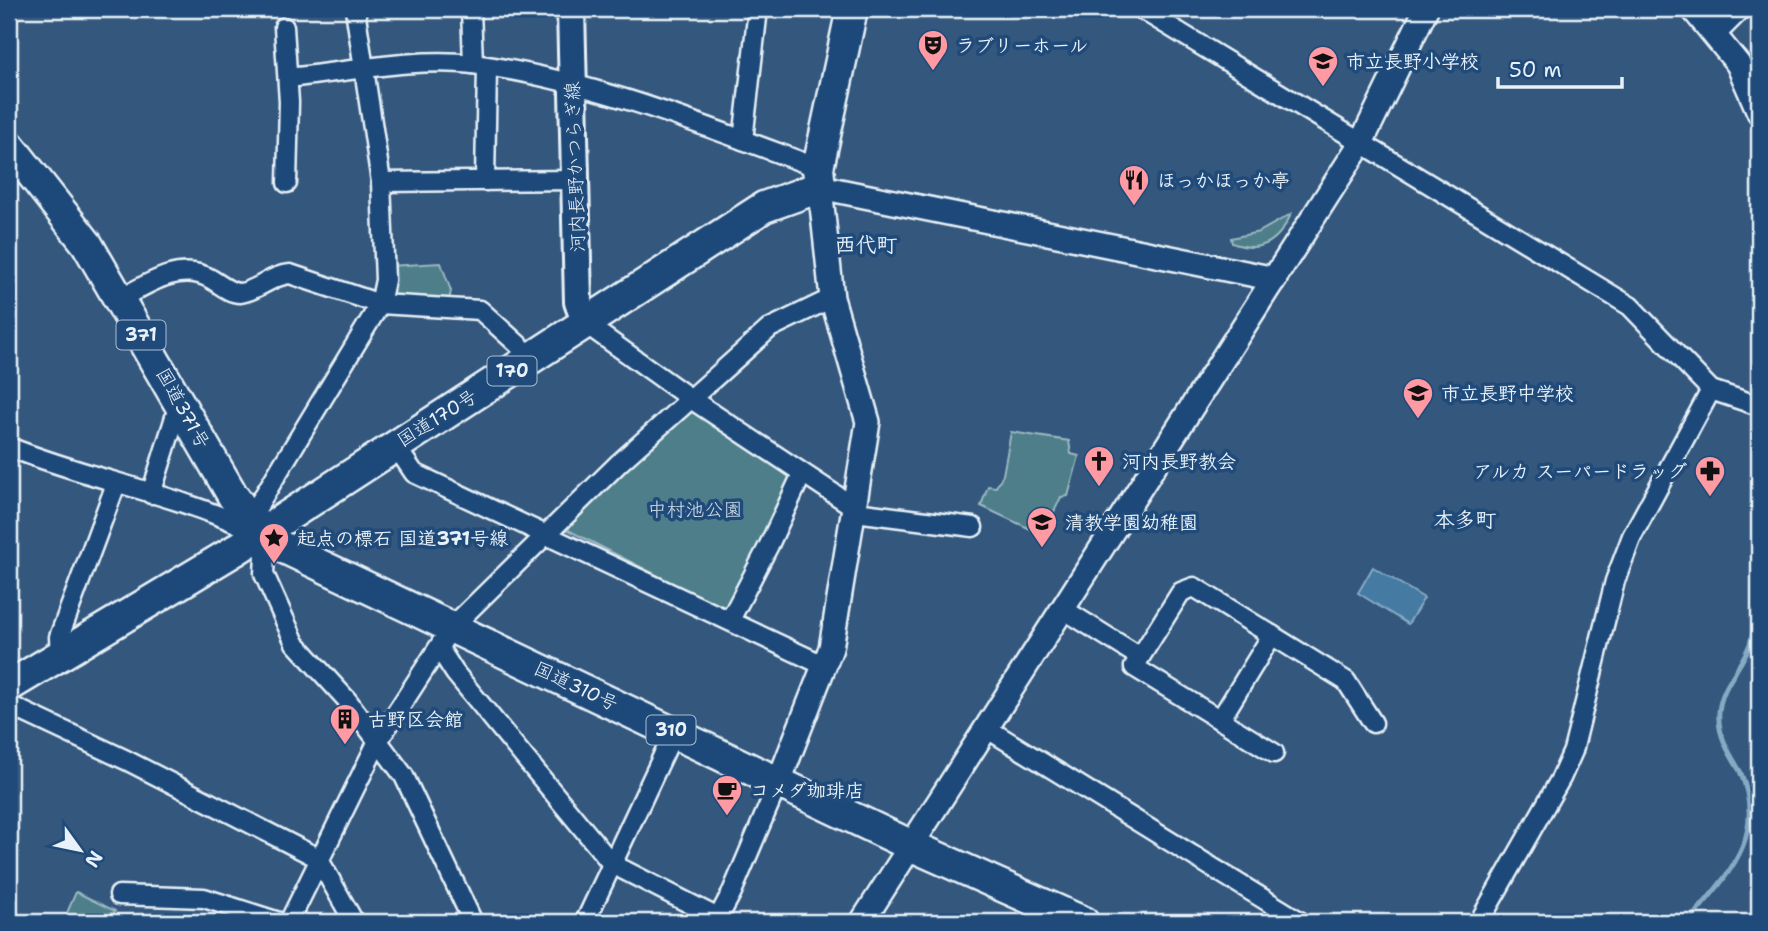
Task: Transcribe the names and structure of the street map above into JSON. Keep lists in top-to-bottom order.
{
  "streets": {
    "highway": [
      "371",
      "170",
      "国道371号",
      "国道170号",
      "国道310号",
      "310"
    ],
    "main road": ["河内長野かつらぎ線"]
  },
  "crossings": [
    ["河内長野かつらぎ線", "国道170号"],
    ["国道371号", "国道170号"],
    ["国道371号", "国道310号"],
    ["国道170号", "国道310号"]
  ],
  "districts": ["西代町", "本多町"],
  "parks": ["中村池公園"],
  "places": {
    "theatre": ["ラブリーホール"],
    "school or university": ["市立長野小学校", "市立長野中学校", "清教学園幼稚園"],
    "restaurant": ["ほっかほっか亭"],
    "church": ["河内長野教会"],
    "pharmacy": ["アルカ スーパードラッグ"],
    "place": ["起点の標石 国道371号線"],
    "building": ["古野区会館"],
    "cafe": ["コメダ珈琲店"]
  },
  "scale_bar": "50 m",
  "north": "bottom right"
}
